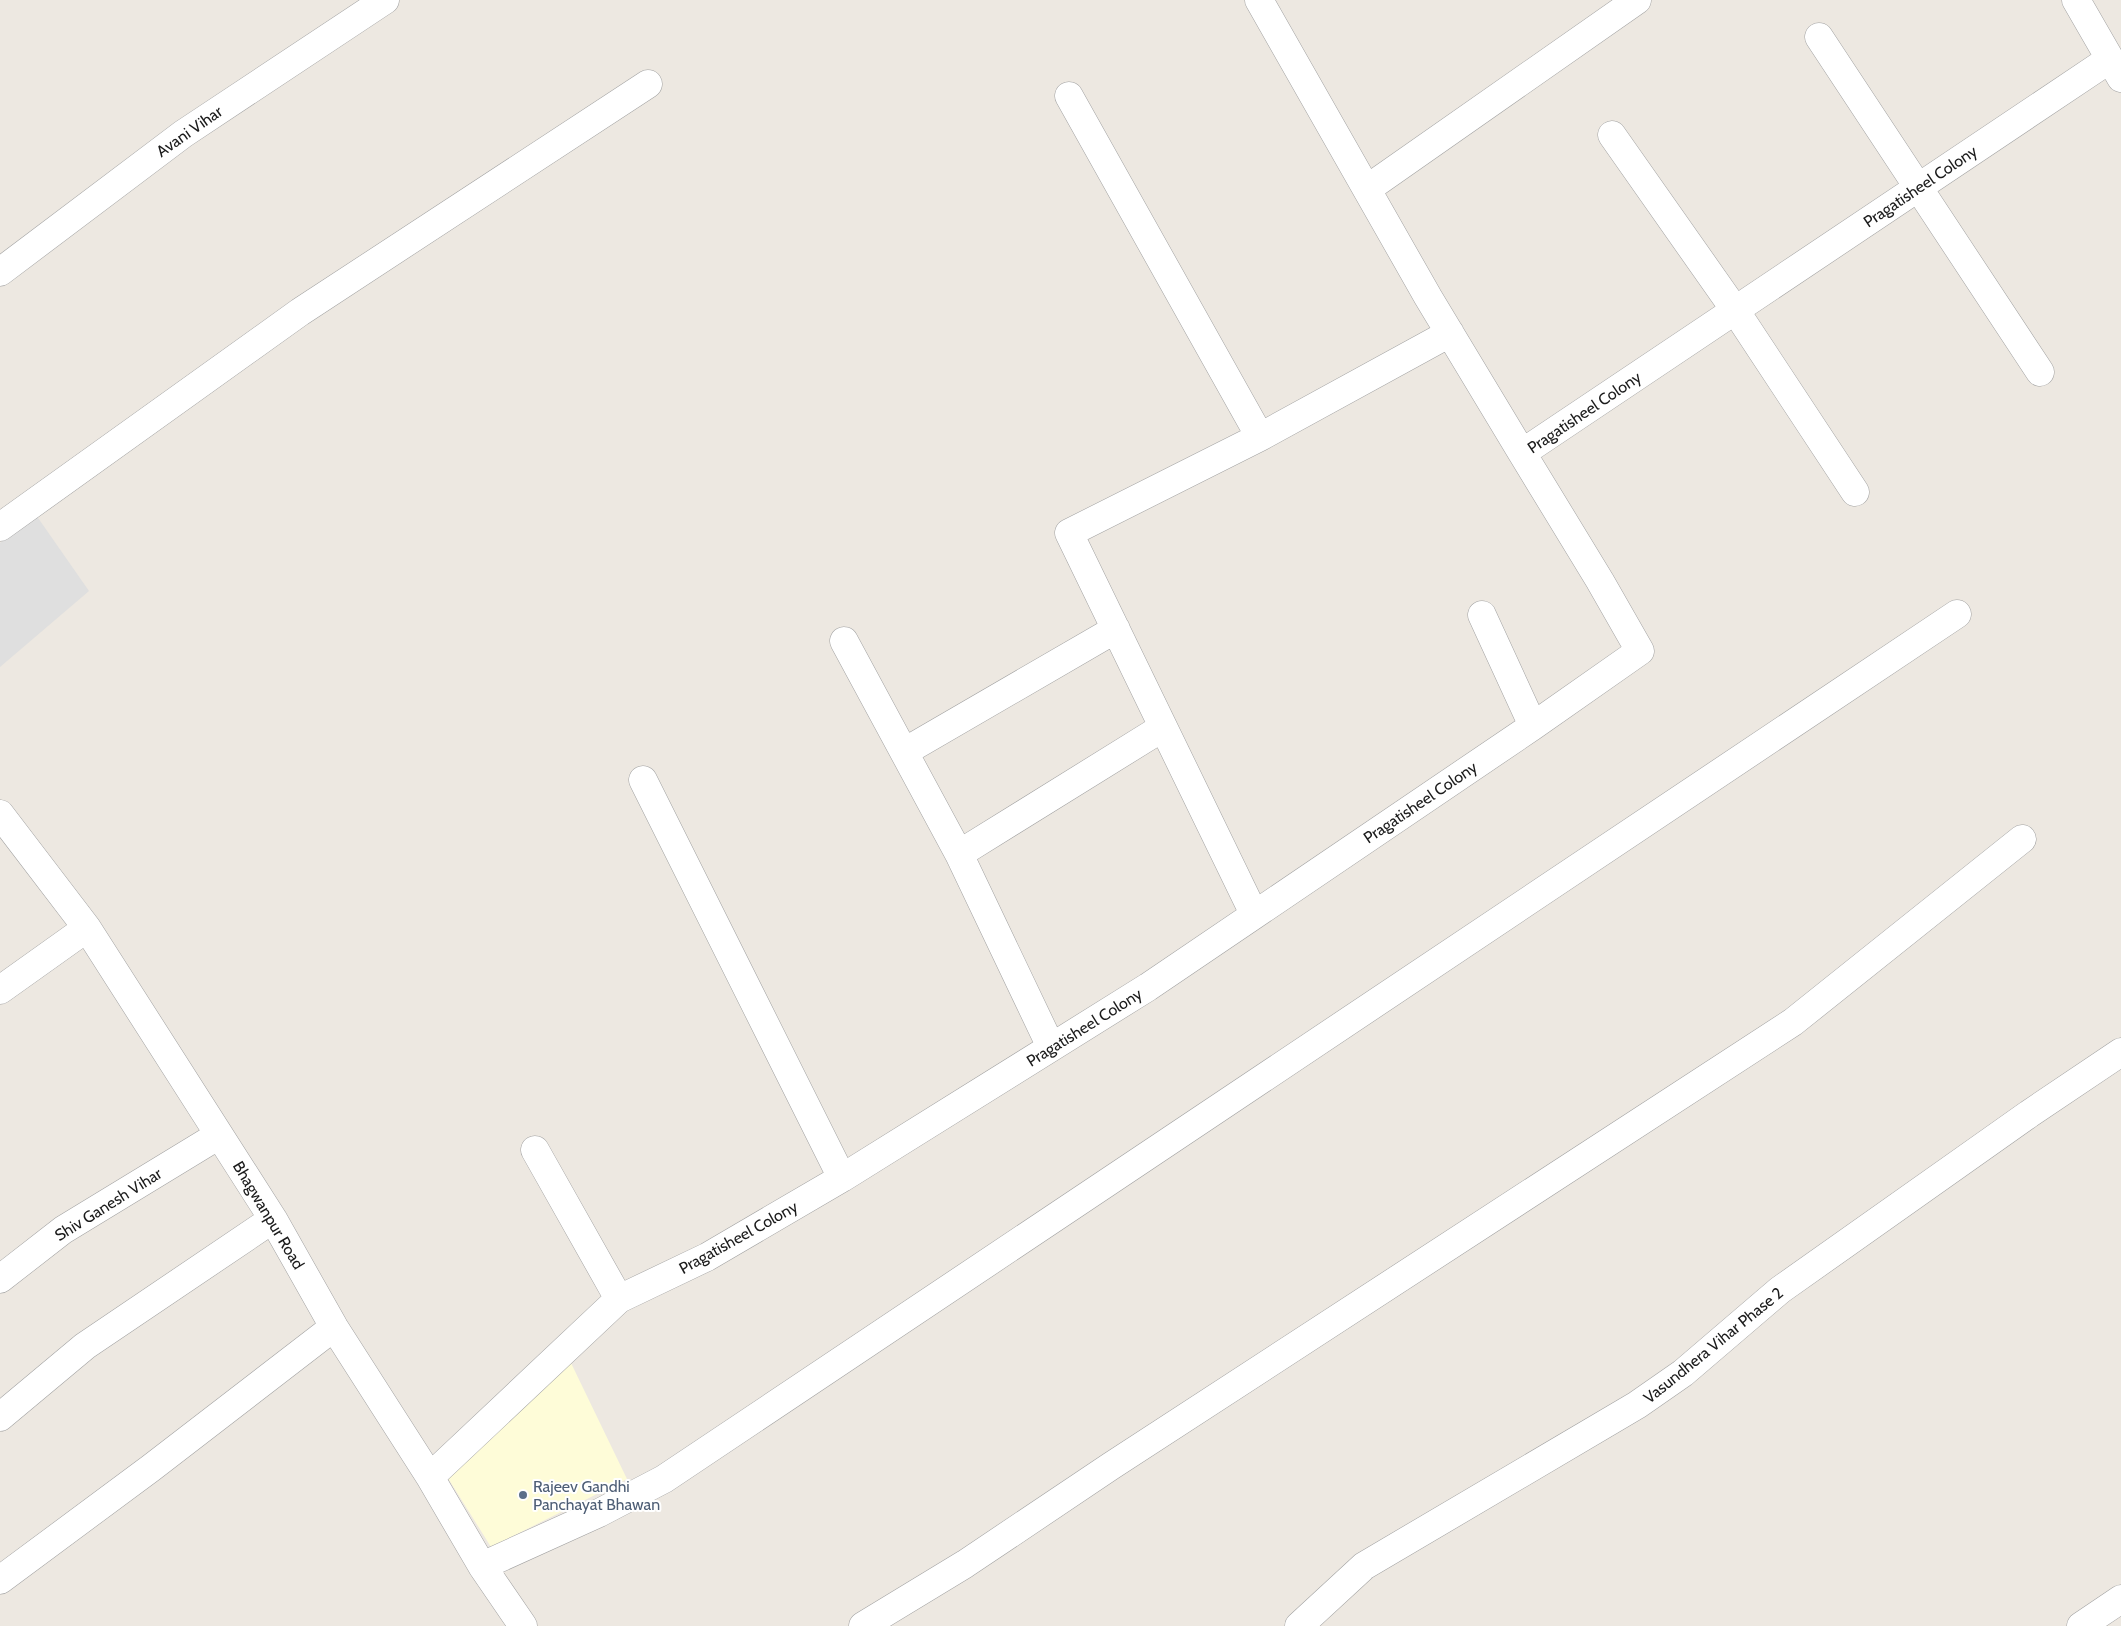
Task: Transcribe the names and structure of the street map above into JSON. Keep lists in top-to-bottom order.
{
  "streets": {
    "street": [
      "Avani Vihar",
      "Pragatisheel Colony",
      "Shiv Ganesh Vihar",
      "Bhagwanpur Road",
      "Vasundhera Vihar Phase 2"
    ]
  },
  "crossings": [
    ["Pragatisheel Colony", "Bhagwanpur Road"],
    ["Shiv Ganesh Vihar", "Bhagwanpur Road"]
  ],
  "places": ["Rajeev Gandhi Panchayat Bhawan"]
}
